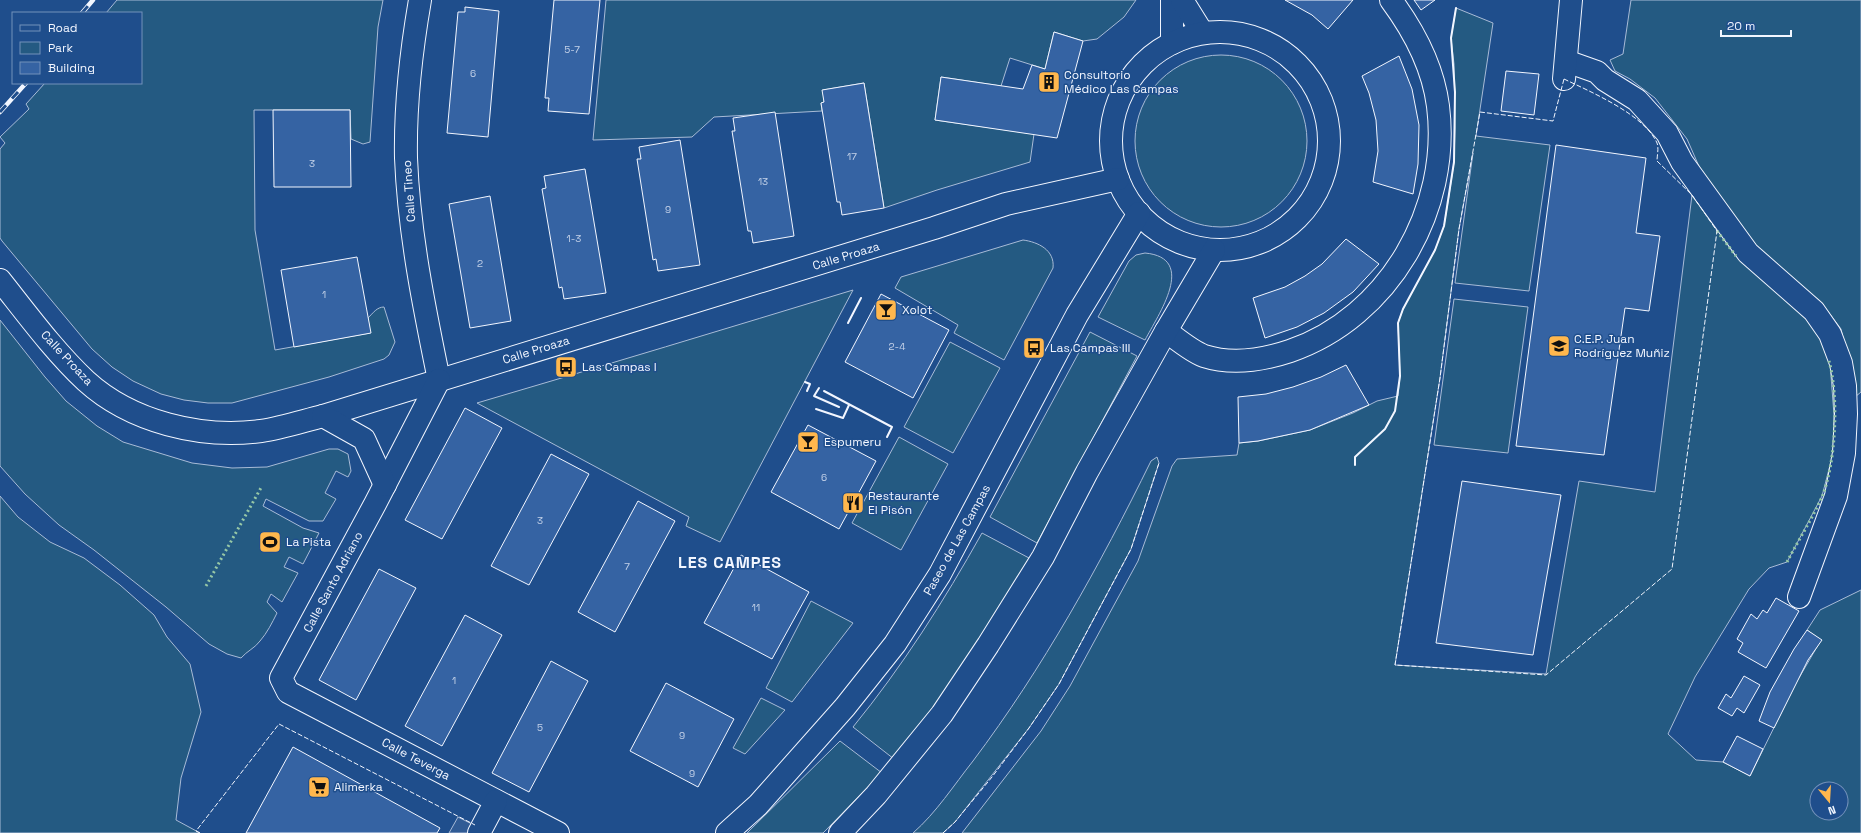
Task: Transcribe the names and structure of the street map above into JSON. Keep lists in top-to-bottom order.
{
  "streets": {
    "street": [
      "Calle Tineo",
      "Calle Proaza",
      "Paseo de Las Campas",
      "Calle Santo Adriano",
      "Calle Teverga"
    ]
  },
  "crossings": [
    ["Calle Tineo", "Calle Proaza"],
    ["Calle Tineo", "Calle Santo Adriano"],
    ["Calle Proaza", "Calle Santo Adriano"],
    ["Calle Santo Adriano", "Calle Teverga"]
  ],
  "districts": ["LES CAMPES"],
  "places": {
    "building": ["Consultorio Médico Las Campas"],
    "bar": ["Xolot", "Espumeru"],
    "school or university": ["C.E.P. Juan Rodríguez Muñiz"],
    "bus stop": ["Las Campas III", "Las Campas I"],
    "restaurant": ["Restaurante El Pisón"],
    "sports": ["La Pista"],
    "supermarket": ["Alimerka"]
  },
  "house_numbers": [
    "5-7",
    "6",
    "17",
    "3",
    "13",
    "9",
    "1-3",
    "2",
    "1",
    "2-4",
    "6",
    "3",
    "7",
    "11",
    "1",
    "5",
    "9",
    "9"
  ],
  "legend": ["Road", "Park", "Building"],
  "scale_bar": "20 m",
  "north": "bottom"
}
